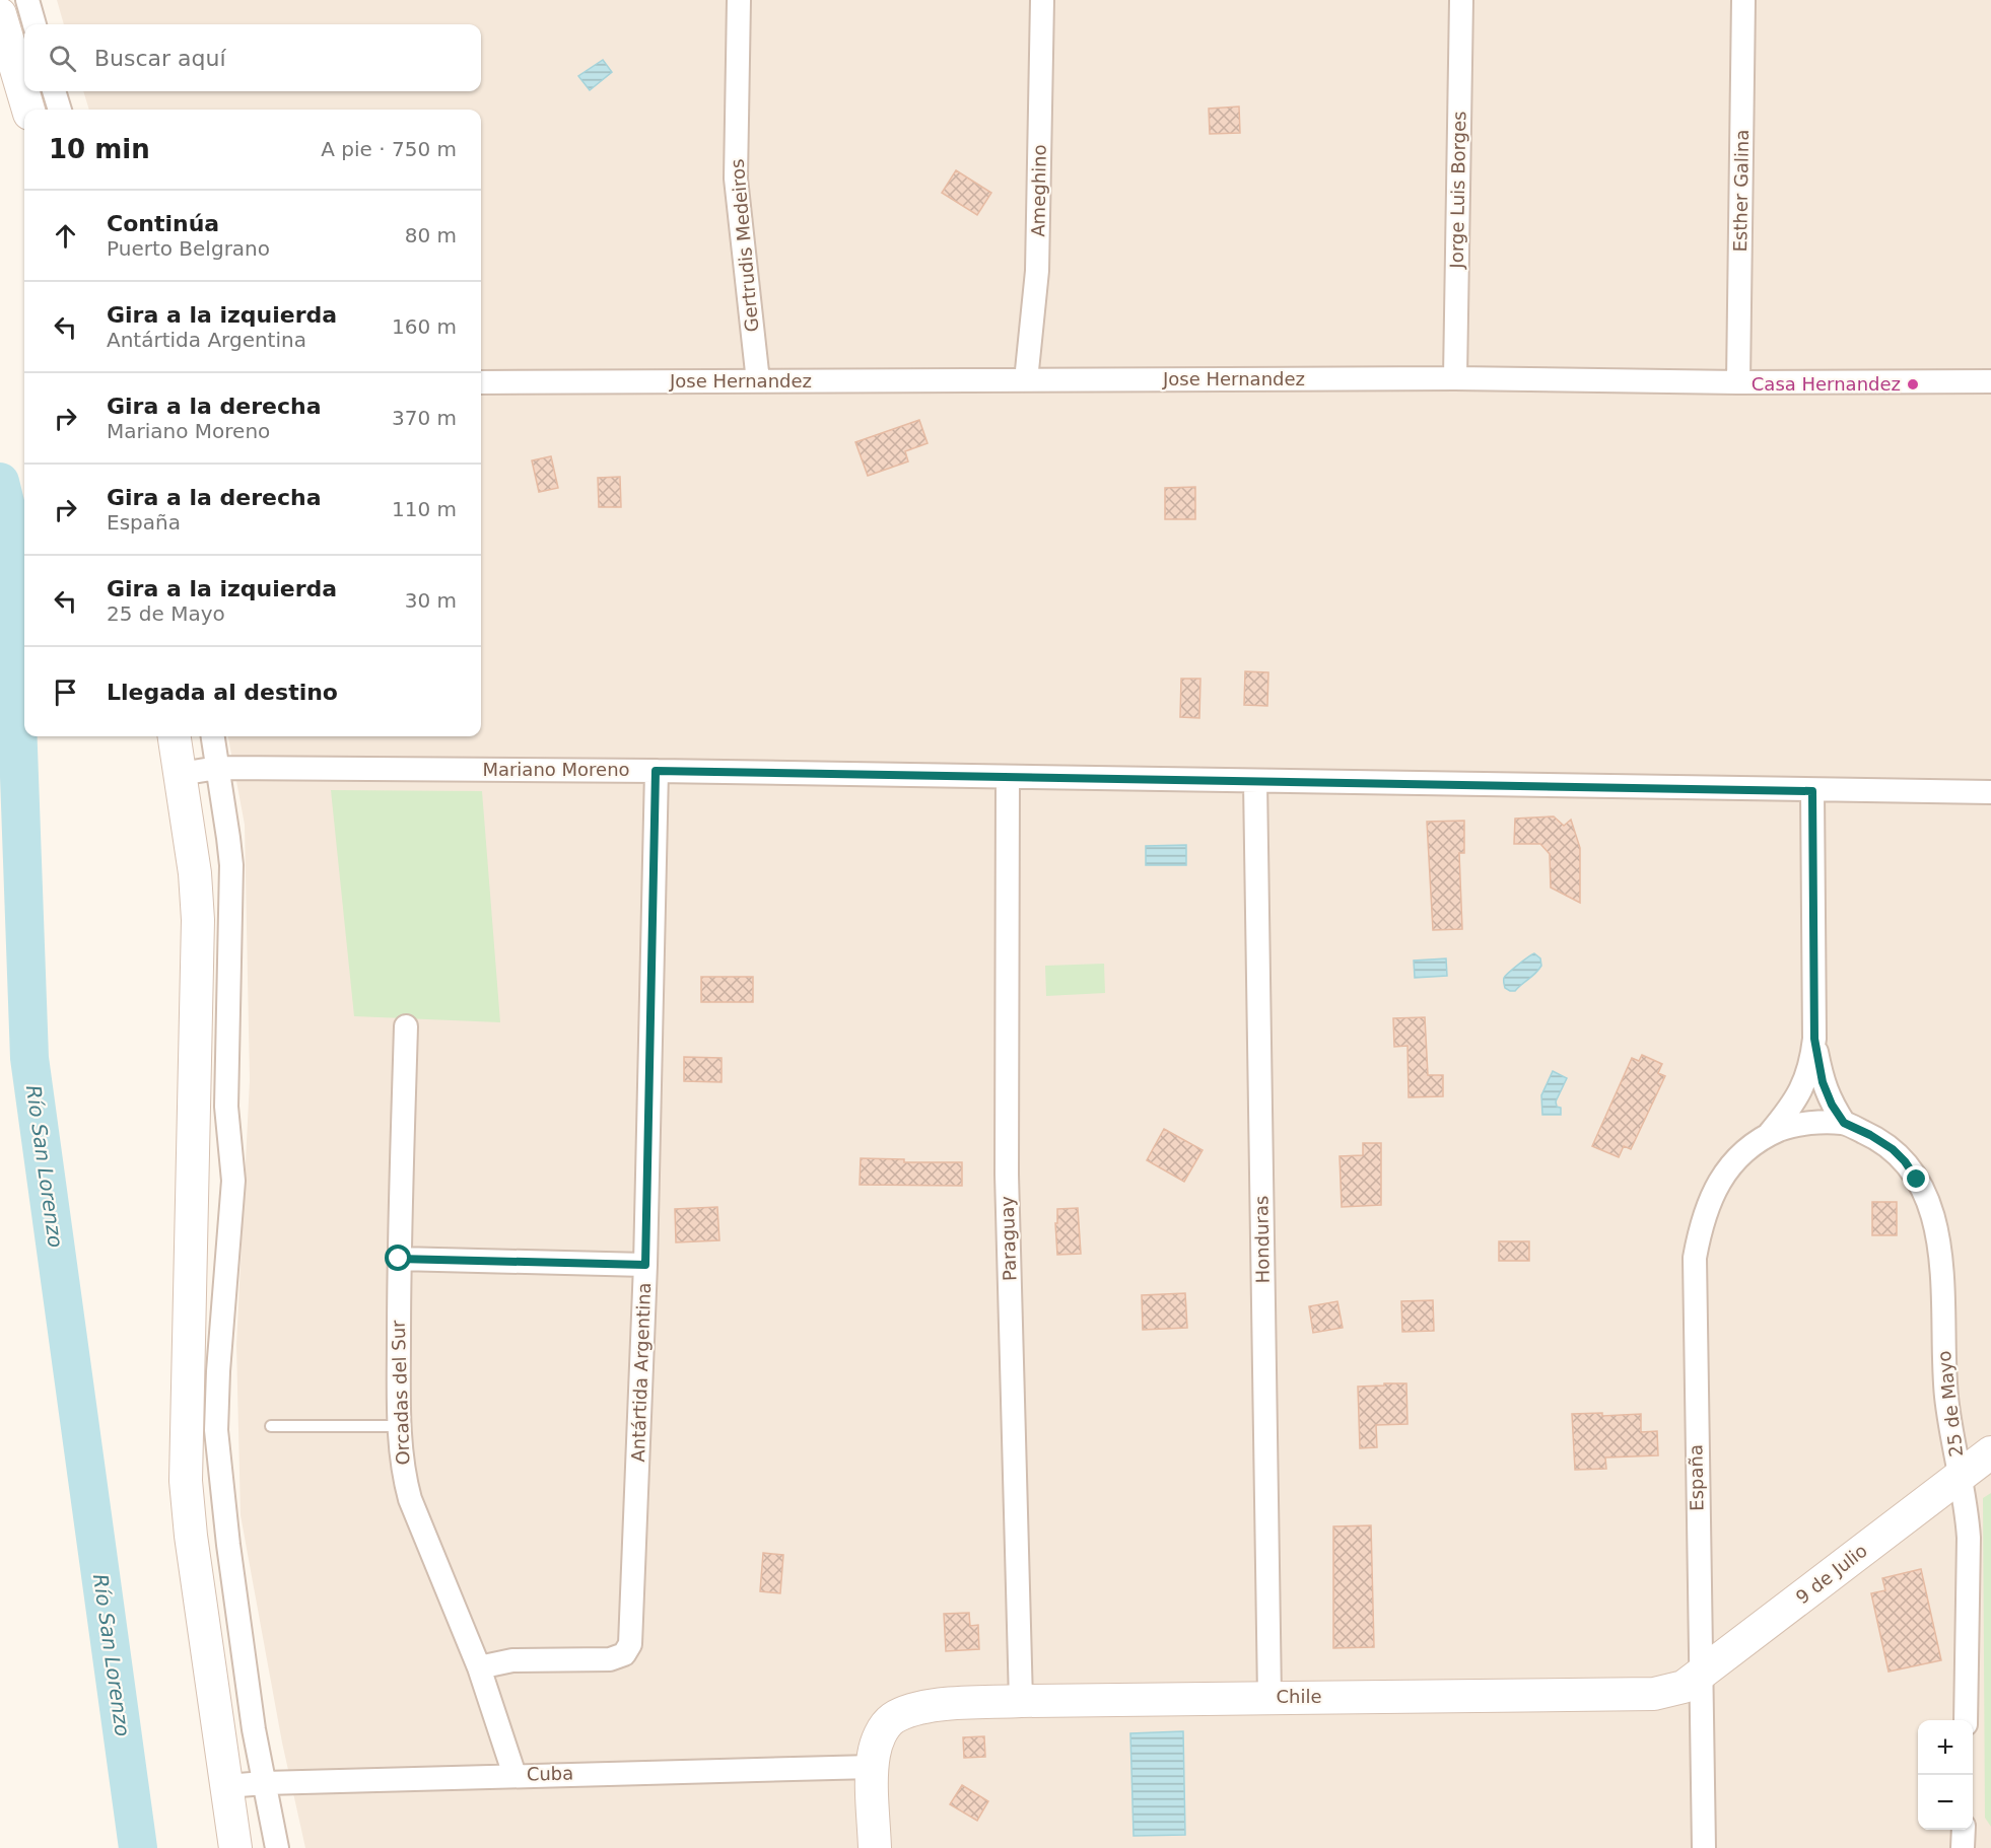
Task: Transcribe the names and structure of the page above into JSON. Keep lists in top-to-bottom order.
{
  "streets": {
    "street": [
      "Jorge Luis Borges",
      "Ameghino",
      "Esther Galina",
      "Gertrudis Medeiros",
      "Jose Hernandez",
      "Mariano Moreno",
      "Paraguay",
      "Honduras",
      "Antártida Argentina",
      "Orcadas del Sur",
      "25 de Mayo",
      "España",
      "9 de Julio",
      "Chile",
      "Cuba"
    ]
  },
  "crossings": [
    ["Jorge Luis Borges", "Jose Hernandez"],
    ["Ameghino", "Jose Hernandez"],
    ["Esther Galina", "Jose Hernandez"],
    ["Gertrudis Medeiros", "Jose Hernandez"],
    ["Mariano Moreno", "Paraguay"],
    ["Mariano Moreno", "Honduras"],
    ["Mariano Moreno", "Antártida Argentina"],
    ["Mariano Moreno", "España"],
    ["Paraguay", "Chile"],
    ["Honduras", "Chile"],
    ["Antártida Argentina", "Orcadas del Sur"],
    ["Orcadas del Sur", "Cuba"],
    ["25 de Mayo", "España"],
    ["25 de Mayo", "9 de Julio"],
    ["España", "9 de Julio"],
    ["9 de Julio", "Chile"],
    ["Chile", "Cuba"]
  ],
  "water": ["Río San Lorenzo"],
  "places": ["Casa Hernandez"],
  "page": {
    "search": "Buscar aquí",
    "heading": ["10 min", "A pie · 750 m"],
    "list": [
      ["Continúa", "Puerto Belgrano", "80 m"],
      ["Gira a la izquierda", "Antártida Argentina", "160 m"],
      ["Gira a la derecha", "Mariano Moreno", "370 m"],
      ["Gira a la derecha", "España", "110 m"],
      ["Gira a la izquierda", "25 de Mayo", "30 m"],
      "Llegada al destino"
    ],
    "map_buttons": ["+", "−"]
  }
}
